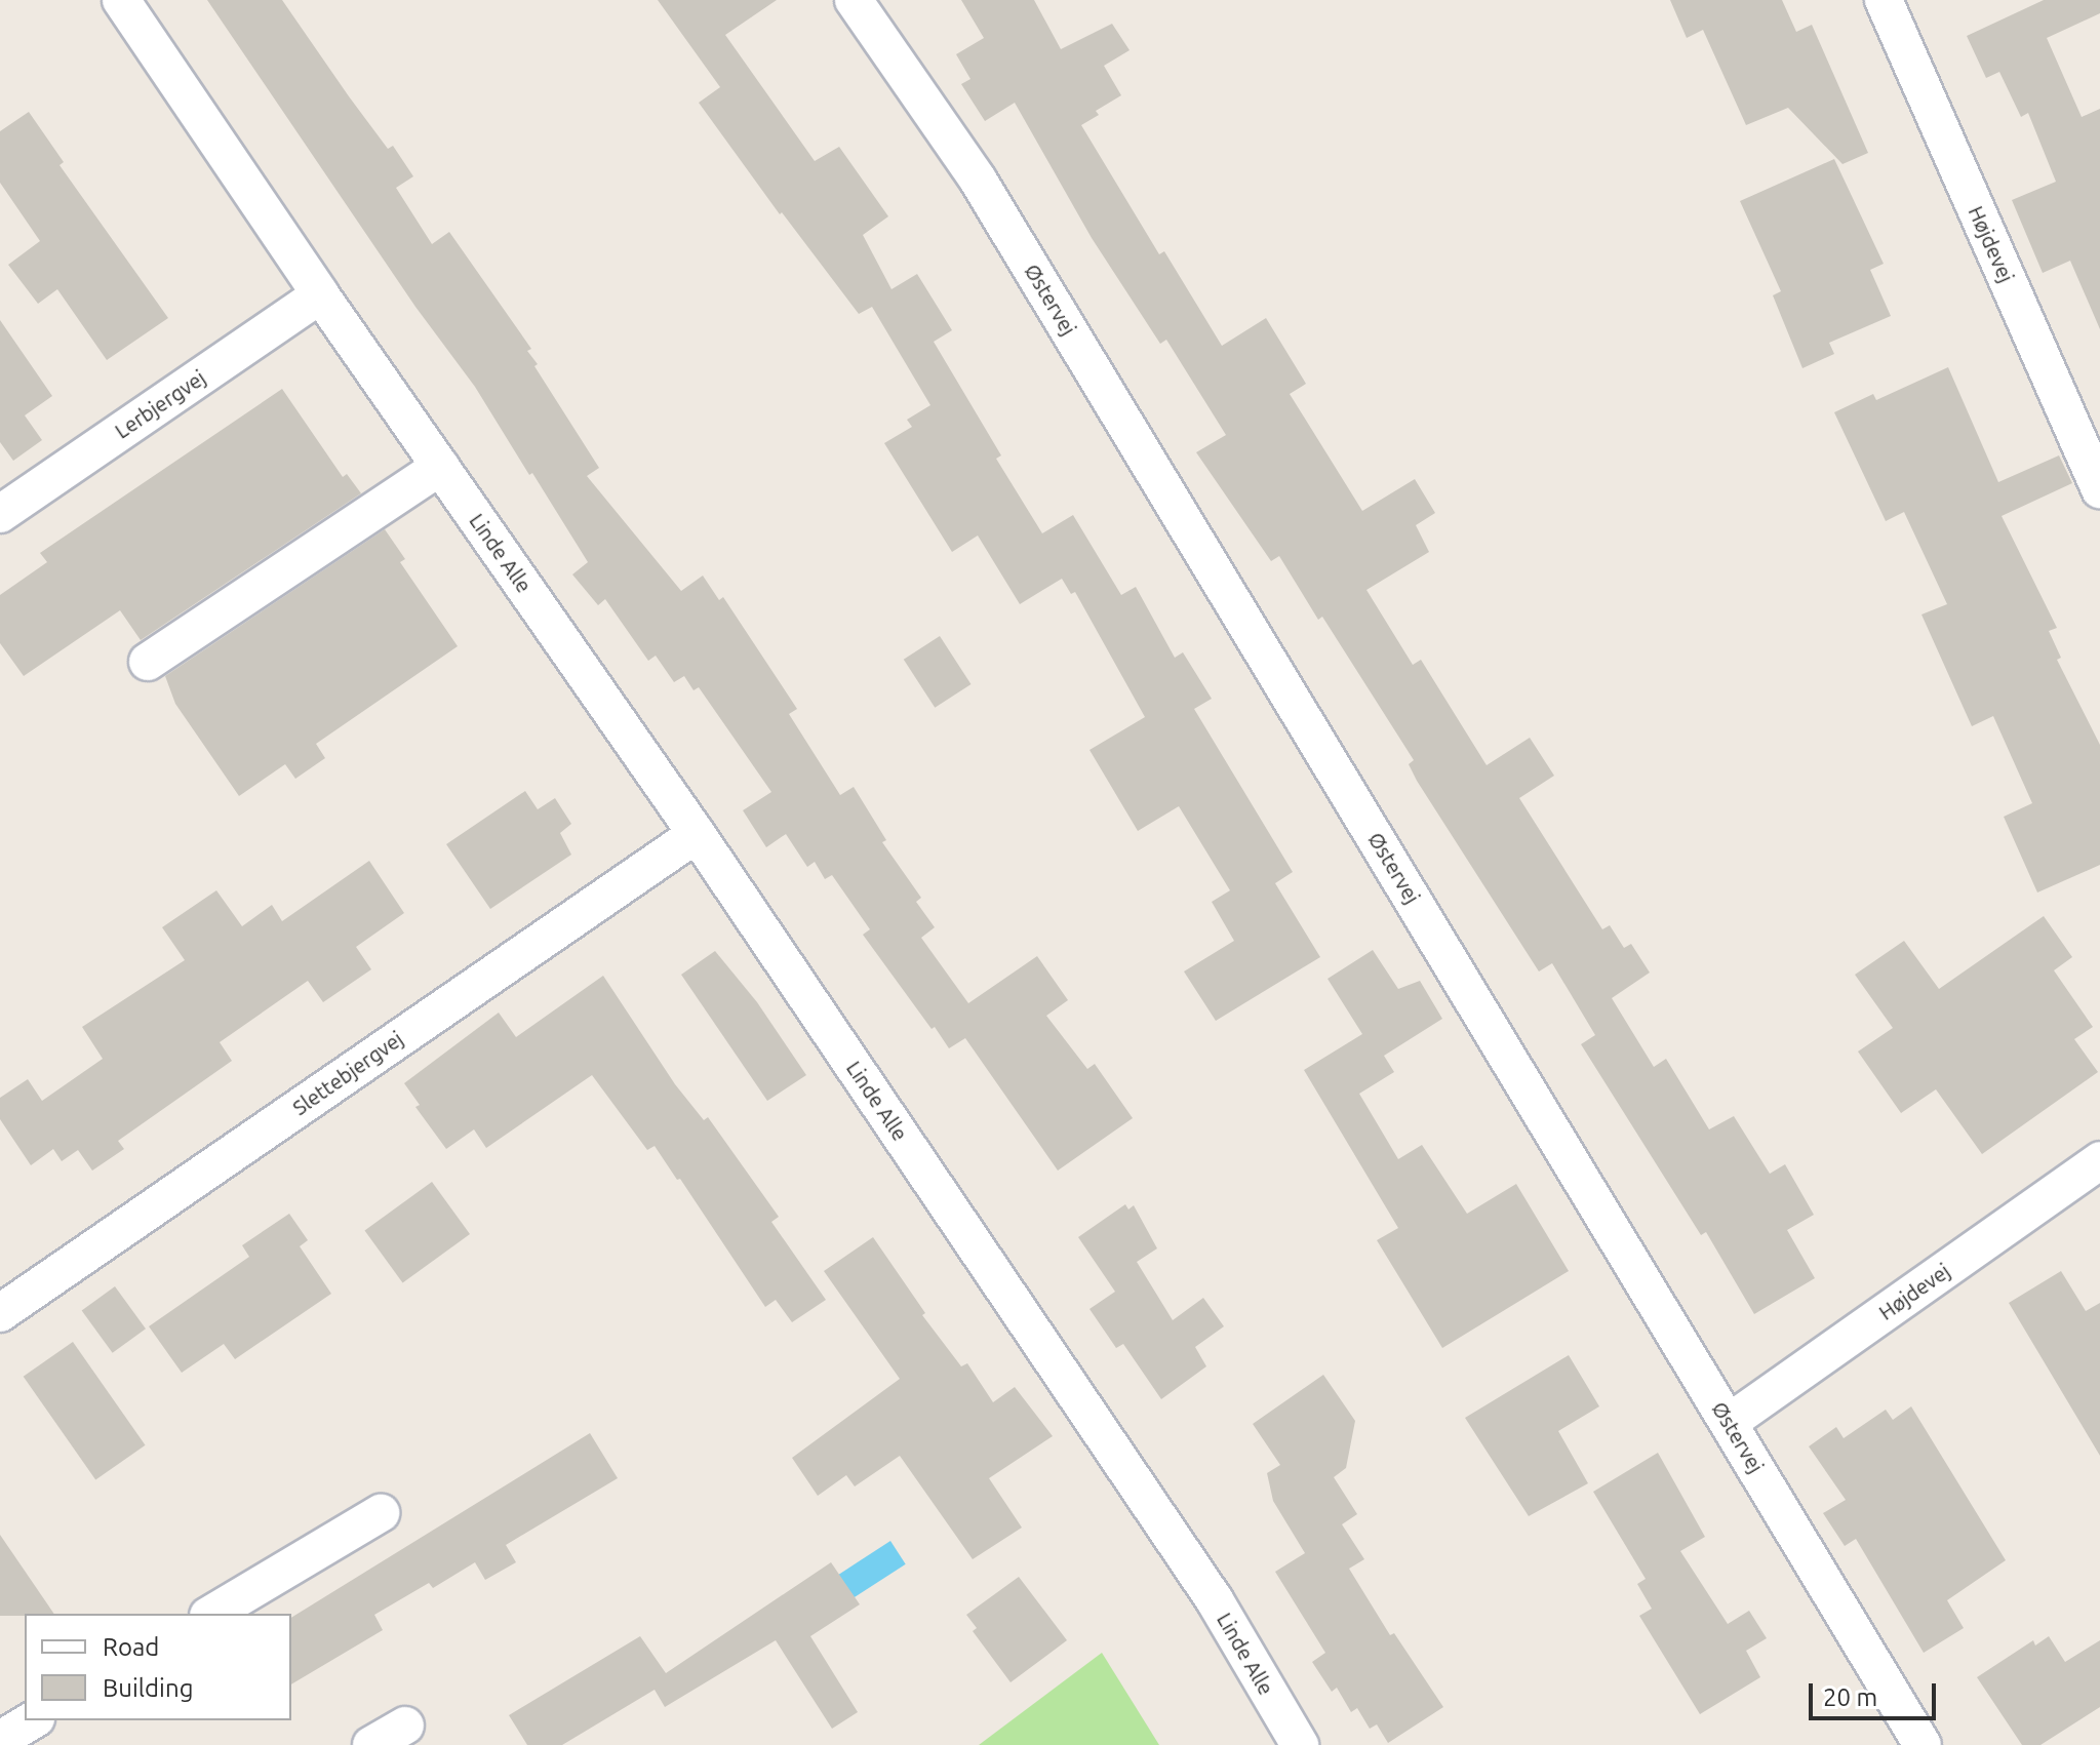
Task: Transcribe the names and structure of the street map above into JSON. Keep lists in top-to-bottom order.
{
  "streets": {
    "street": [
      "Højdevej",
      "Østervej",
      "Lerbjergvej",
      "Linde Alle",
      "Slettebjergvej"
    ]
  },
  "crossings": [
    ["Højdevej", "Østervej"],
    ["Lerbjergvej", "Linde Alle"],
    ["Linde Alle", "Slettebjergvej"]
  ],
  "legend": ["Road", "Building"],
  "scale_bar": "20 m"
}
